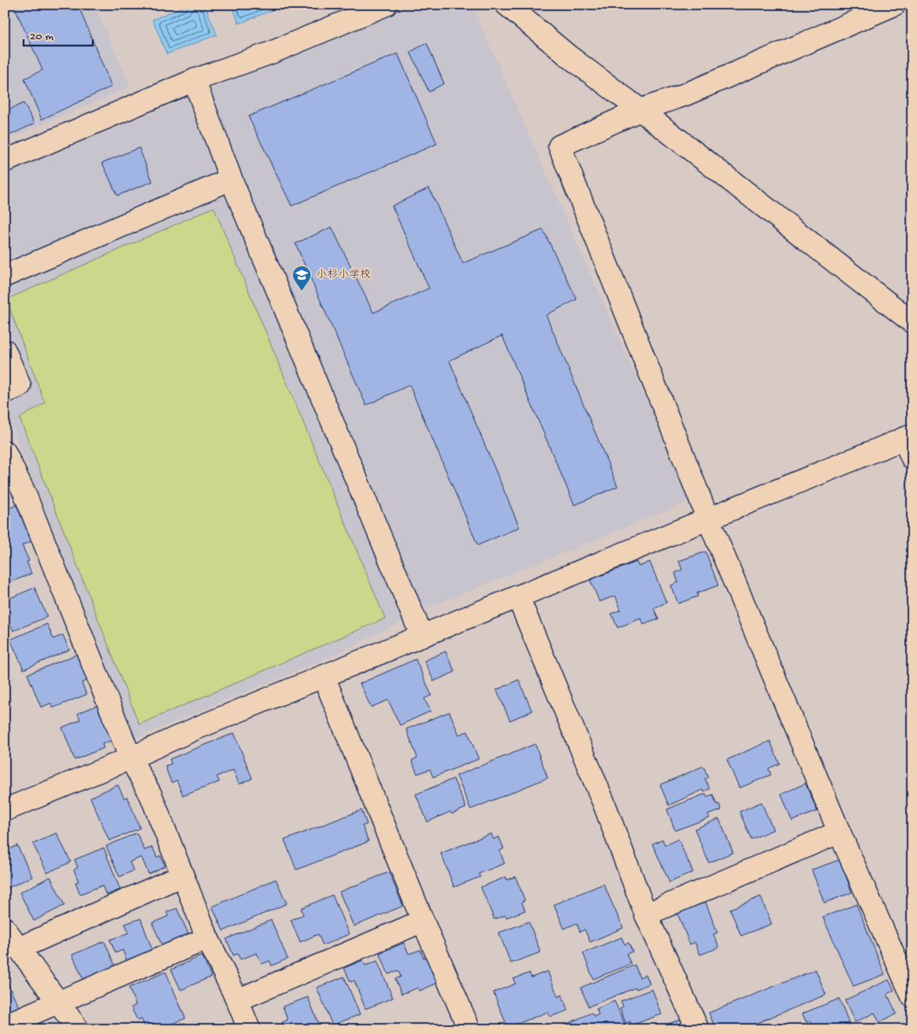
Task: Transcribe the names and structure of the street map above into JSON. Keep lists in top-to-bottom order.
{
  "places": {
    "school or university": ["小杉小学校"]
  },
  "scale_bar": "20 m"
}
